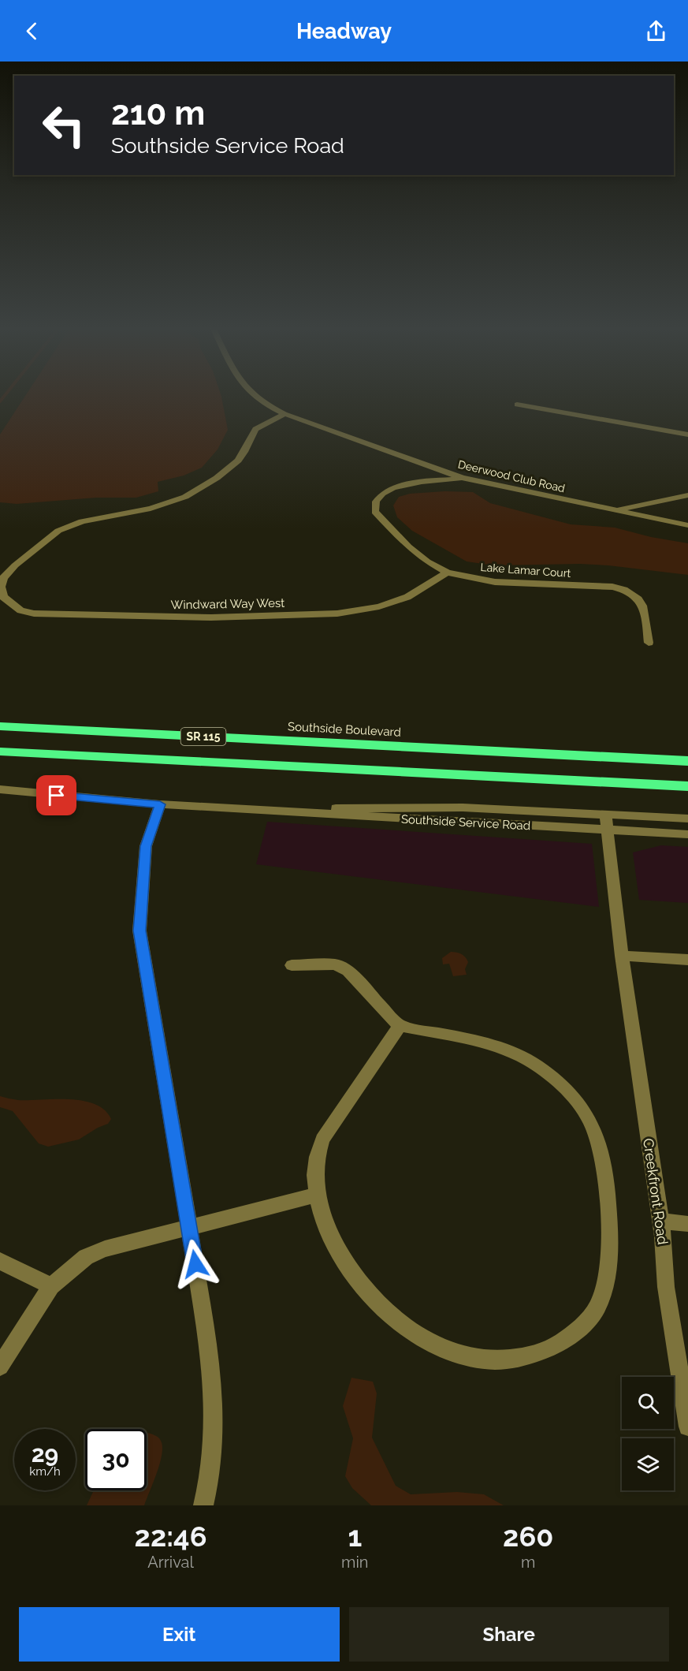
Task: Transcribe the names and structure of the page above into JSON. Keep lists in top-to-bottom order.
{
  "streets": {
    "highway": ["Southside Boulevard", "SR 115"],
    "street": [
      "Deerwood Club Road",
      "Lake Lamar Court",
      "Windward Way West",
      "Southside Service Road",
      "Creekfront Road"
    ]
  },
  "crossings": [
    ["Deerwood Club Road", "Lake Lamar Court"],
    ["Lake Lamar Court", "Windward Way West"],
    ["Southside Service Road", "Creekfront Road"]
  ],
  "page": {
    "header": "Headway",
    "turn": ["210 m", "Southside Service Road"],
    "speed": "29 km/h",
    "limit": "30",
    "eta": [
      "22:46",
      "Arrival",
      "1",
      "min",
      "260",
      "m"
    ],
    "buttons": ["Exit", "Share"]
  }
}
